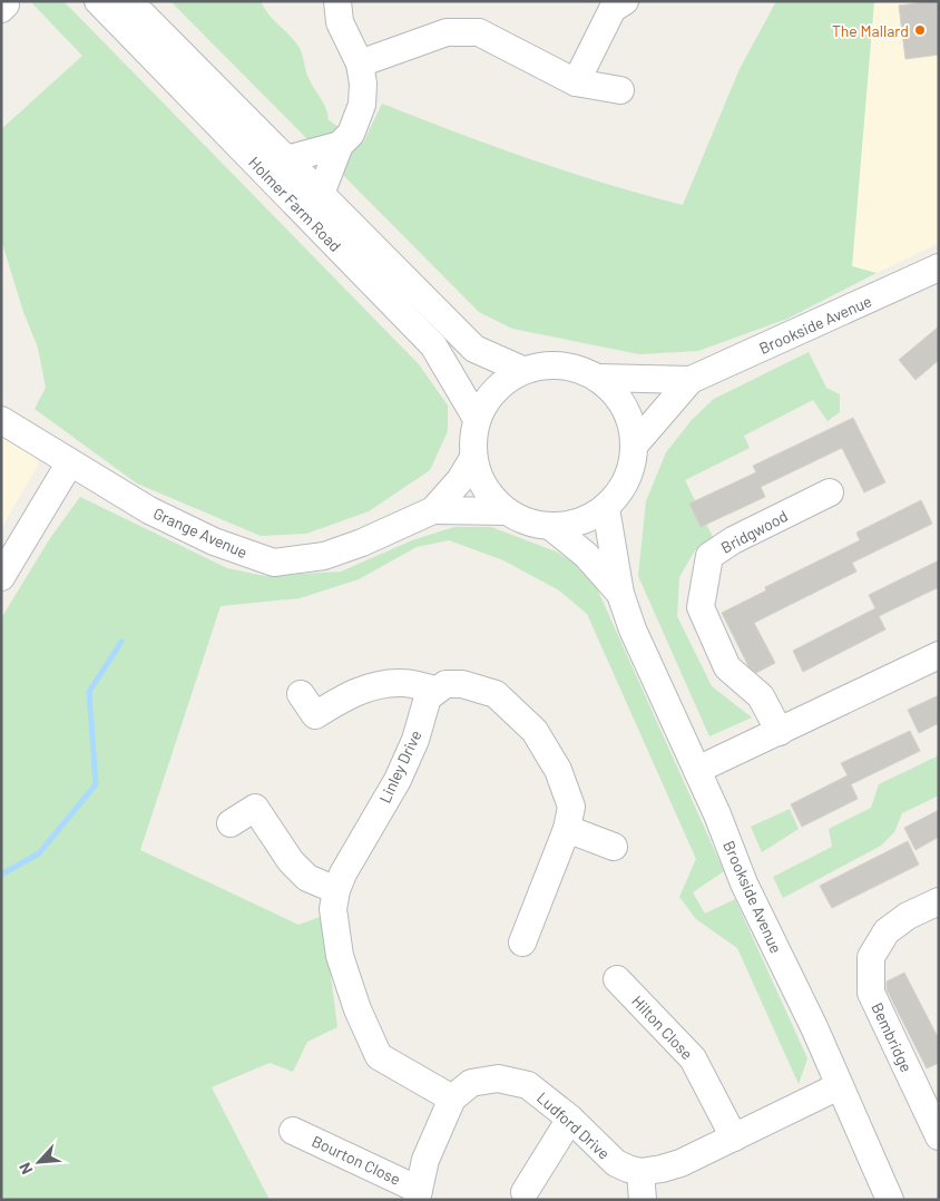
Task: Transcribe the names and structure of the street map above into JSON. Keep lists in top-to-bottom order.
{
  "streets": {
    "street": [
      "Holmer Farm Road",
      "Brookside Avenue",
      "Bridgwood",
      "Grange Avenue",
      "Linley Drive",
      "Hilton Close",
      "Bembridge",
      "Ludford Drive",
      "Bourton Close"
    ]
  },
  "crossings": [
    ["Holmer Farm Road", "Brookside Avenue"],
    ["Holmer Farm Road", "Grange Avenue"],
    ["Brookside Avenue", "Grange Avenue"],
    ["Linley Drive", "Ludford Drive"]
  ],
  "places": ["The Mallard"],
  "north": "bottom left"
}
